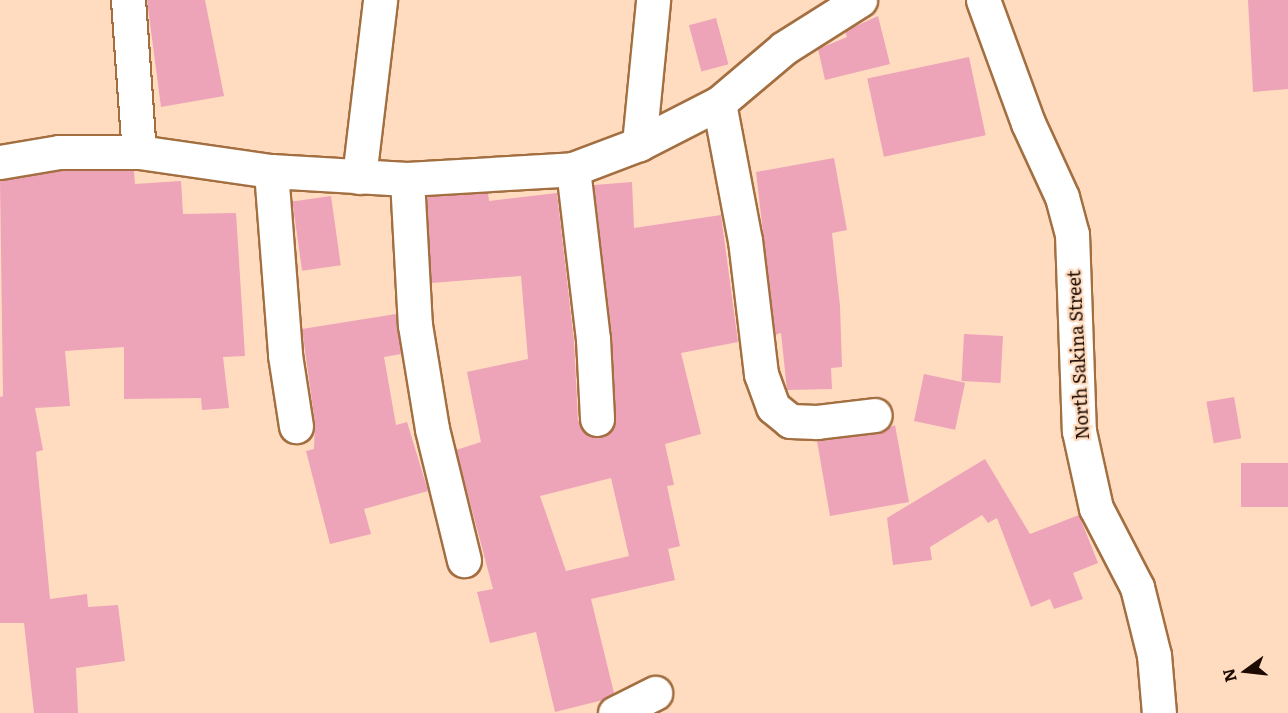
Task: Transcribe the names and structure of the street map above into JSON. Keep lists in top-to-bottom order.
{
  "streets": {
    "street": ["North Sakina Street"]
  },
  "north": "left"
}
